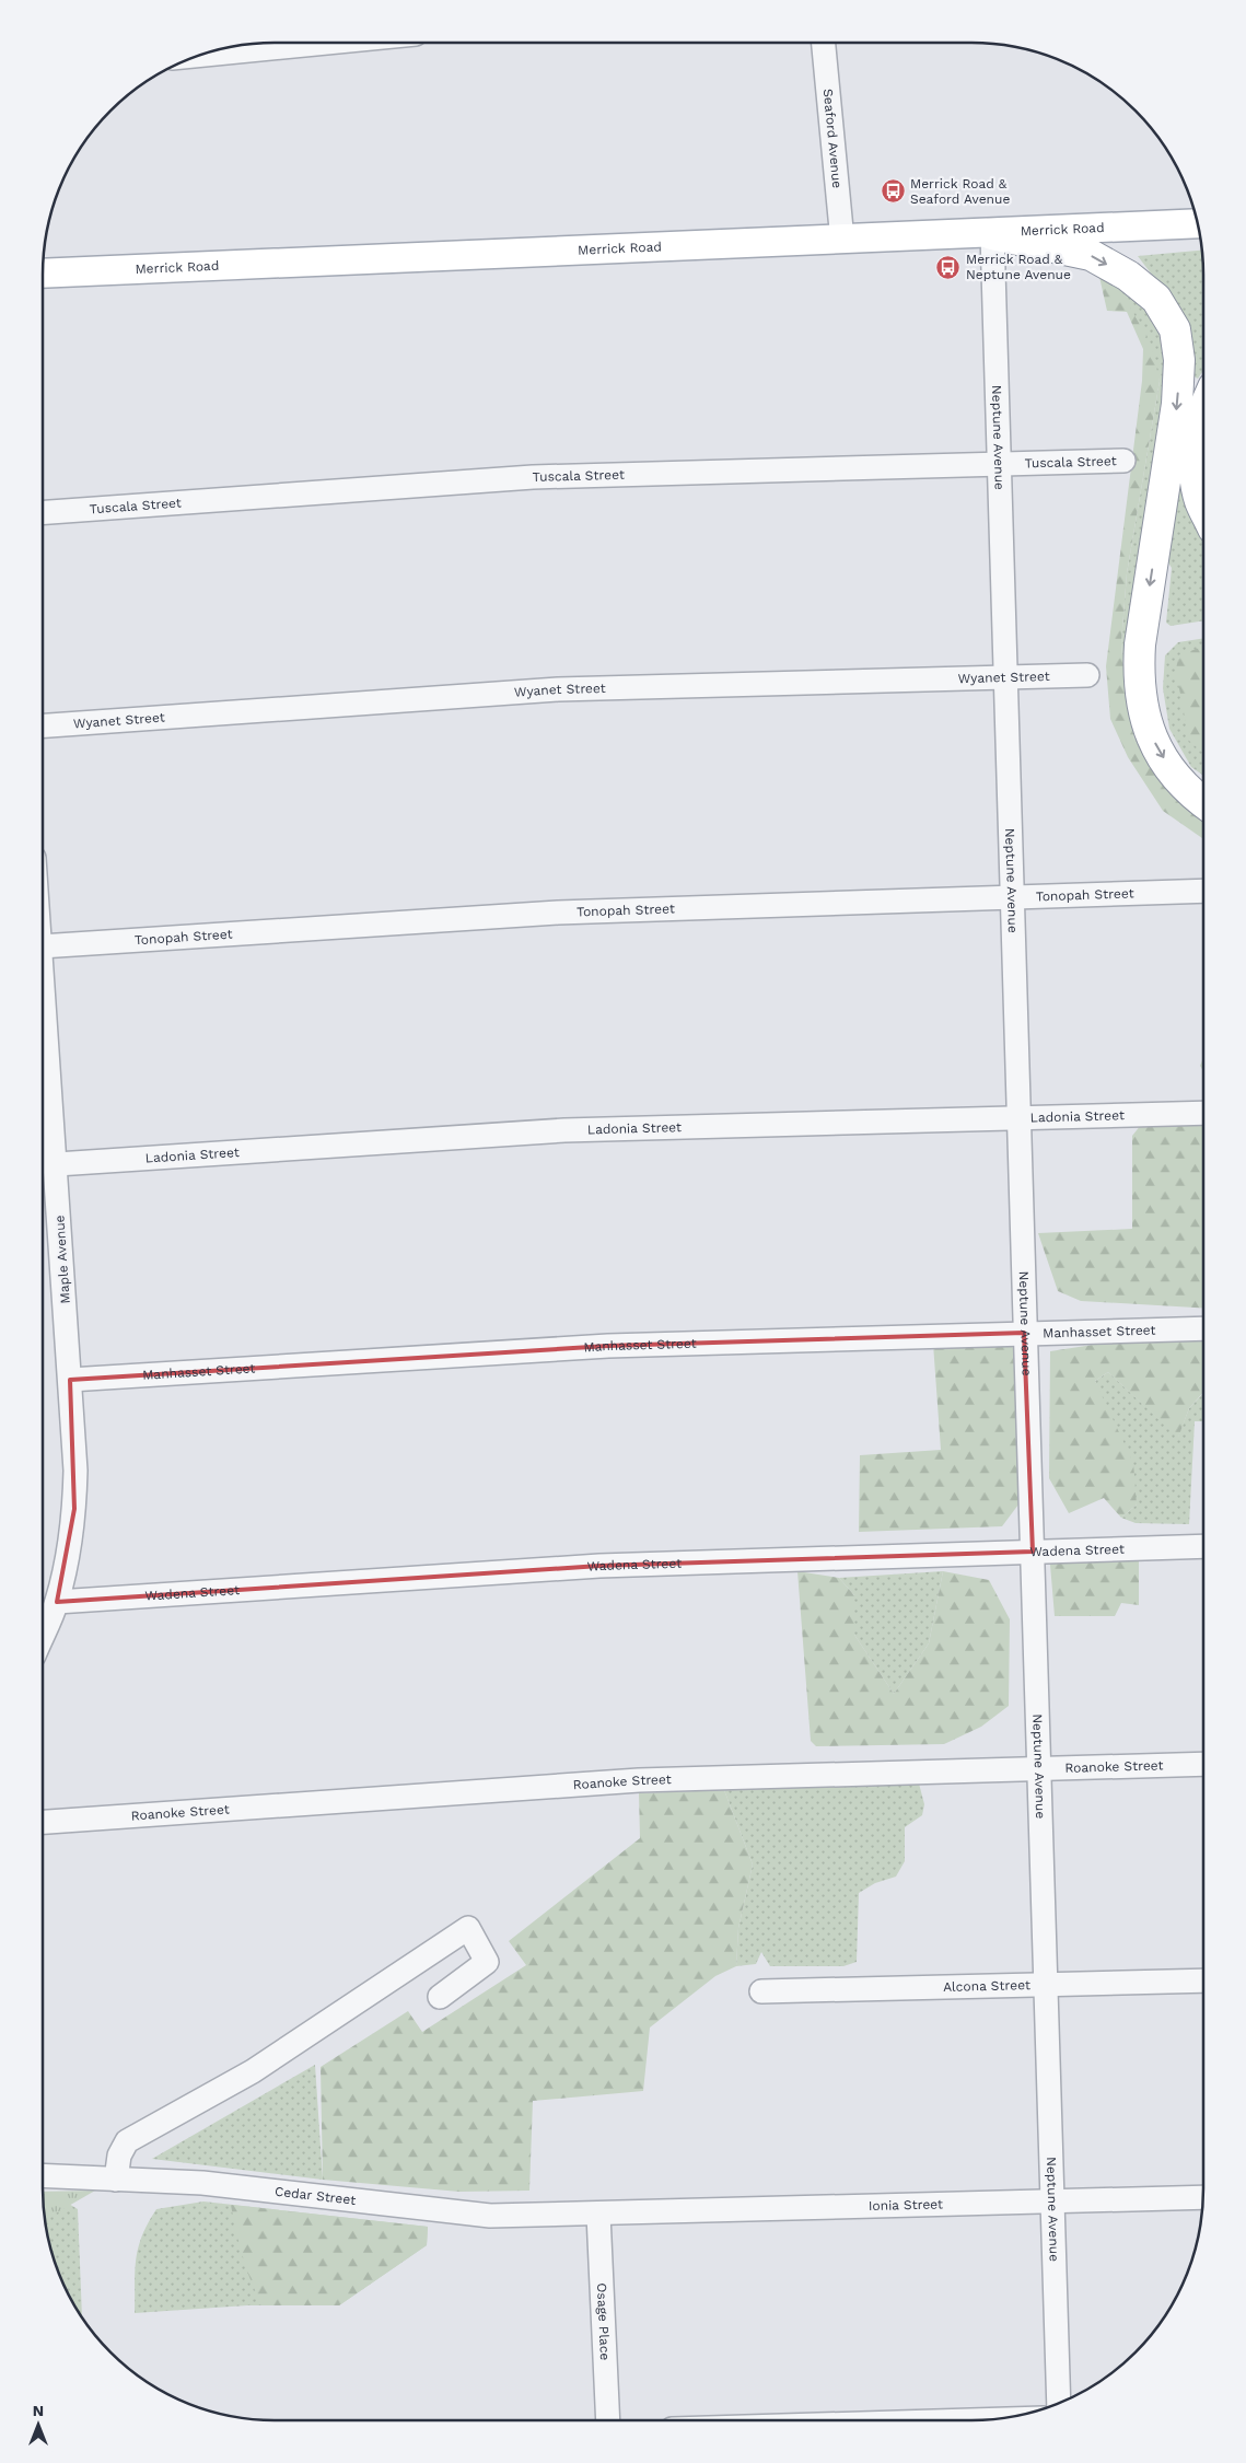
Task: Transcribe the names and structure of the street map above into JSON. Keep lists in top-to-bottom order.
{
  "streets": {
    "main road": ["Merrick Road"],
    "street": [
      "Seaford Avenue",
      "Neptune Avenue",
      "Tuscala Street",
      "Wyanet Street",
      "Tonopah Street",
      "Ladonia Street",
      "Maple Avenue",
      "Manhasset Street",
      "Wadena Street",
      "Roanoke Street",
      "Alcona Street",
      "Cedar Street",
      "Ionia Street",
      "Osage Place"
    ]
  },
  "crossings": [
    ["Seaford Avenue", "Merrick Road"],
    ["Merrick Road", "Neptune Avenue"],
    ["Neptune Avenue", "Tuscala Street"],
    ["Neptune Avenue", "Wyanet Street"],
    ["Neptune Avenue", "Tonopah Street"],
    ["Neptune Avenue", "Ladonia Street"],
    ["Neptune Avenue", "Manhasset Street"],
    ["Neptune Avenue", "Wadena Street"],
    ["Neptune Avenue", "Roanoke Street"],
    ["Neptune Avenue", "Alcona Street"],
    ["Neptune Avenue", "Ionia Street"],
    ["Ladonia Street", "Maple Avenue"],
    ["Maple Avenue", "Manhasset Street"],
    ["Maple Avenue", "Wadena Street"],
    ["Cedar Street", "Ionia Street"],
    ["Cedar Street", "Osage Place"],
    ["Ionia Street", "Osage Place"]
  ],
  "places": {
    "bus stop": ["Merrick Road & Seaford Avenue", "Merrick Road & Neptune Avenue"]
  },
  "north": "top"
}
